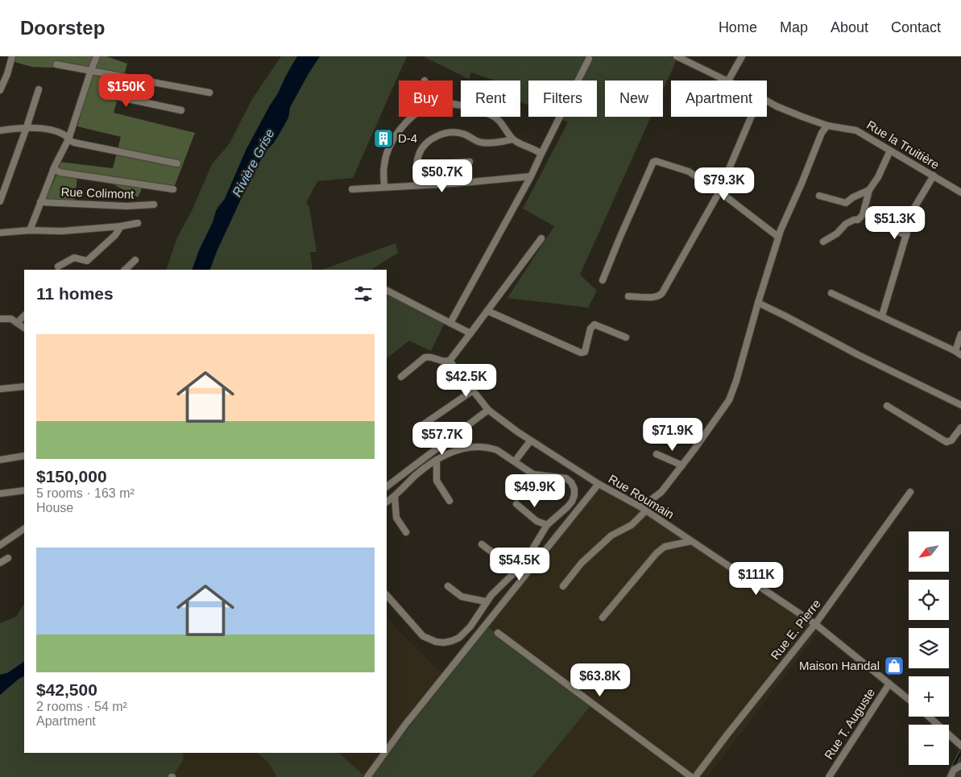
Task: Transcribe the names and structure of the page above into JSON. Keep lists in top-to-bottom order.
{
  "streets": {
    "street": [
      "Rue la Truitière",
      "Rue Colimont",
      "Rue Roumain",
      "Rue E. Pierre",
      "Rue T. Auguste"
    ]
  },
  "crossings": [
    ["Rue Roumain", "Rue E. Pierre"],
    ["Rue Roumain", "Rue T. Auguste"]
  ],
  "water": ["Rivière Grise"],
  "places": {
    "building": ["D-4"],
    "shop": ["Maison Handal"]
  },
  "north": "bottom left",
  "page": {
    "header": "Doorstep",
    "nav": [
      "Home",
      "Map",
      "About",
      "Contact"
    ],
    "price": [
      "$150K",
      "$50.7K",
      "$79.3K",
      "$51.3K",
      "$42.5K",
      "$71.9K",
      "$57.7K",
      "$49.9K",
      "$54.5K",
      "$111K",
      "$63.8K"
    ],
    "chip": [
      "Buy",
      "Rent",
      "Filters",
      "New",
      "Apartment"
    ],
    "heading": "11 homes",
    "list": [
      {
        "name": "$150,000",
        "note": "5 rooms · 163 m² · House"
      },
      {
        "name": "$42,500",
        "note": "2 rooms · 54 m² · Apartment"
      }
    ],
    "map_buttons": ["+", "−"]
  }
}
